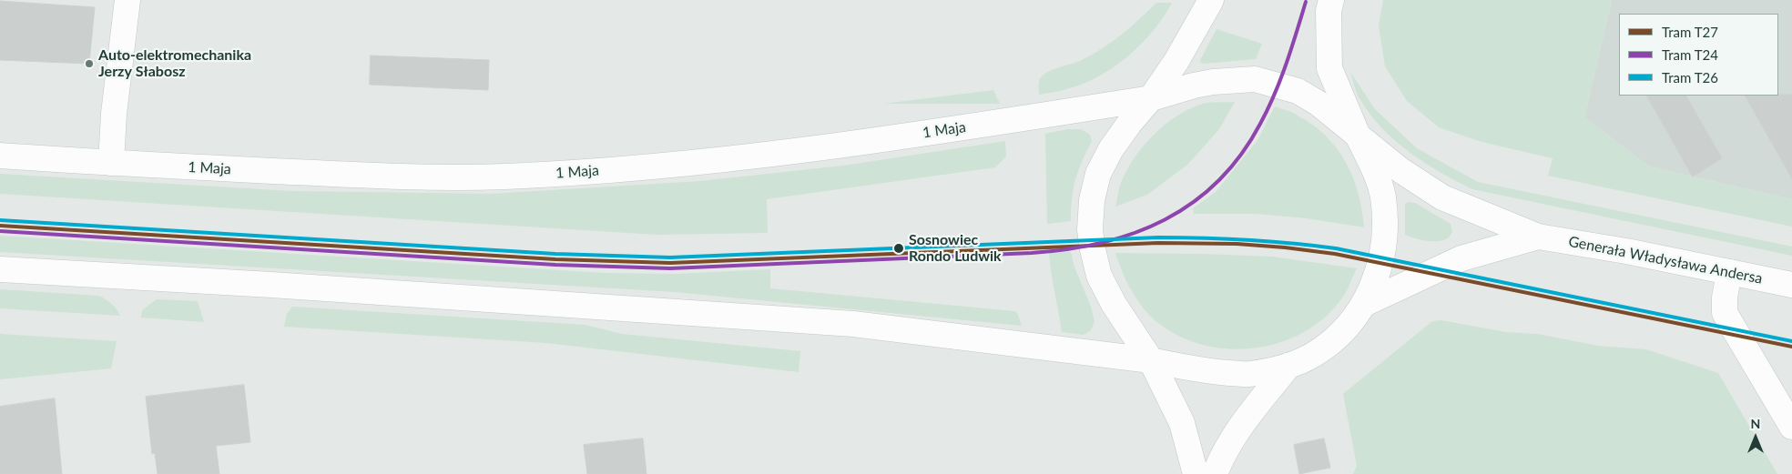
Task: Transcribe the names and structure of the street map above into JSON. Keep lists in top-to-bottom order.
{
  "streets": {
    "main road": ["1 Maja", "Generała Władysława Andersa"]
  },
  "crossings": [
    ["1 Maja", "Generała Władysława Andersa"]
  ],
  "places": ["Auto-elektromechanika Jerzy Słabosz", "Sosnowiec Rondo Ludwik"],
  "lines": ["tram line T24", "tram line T26", "tram line T27"],
  "legend": ["Tram T27", "Tram T24", "Tram T26"],
  "north": "top"
}
